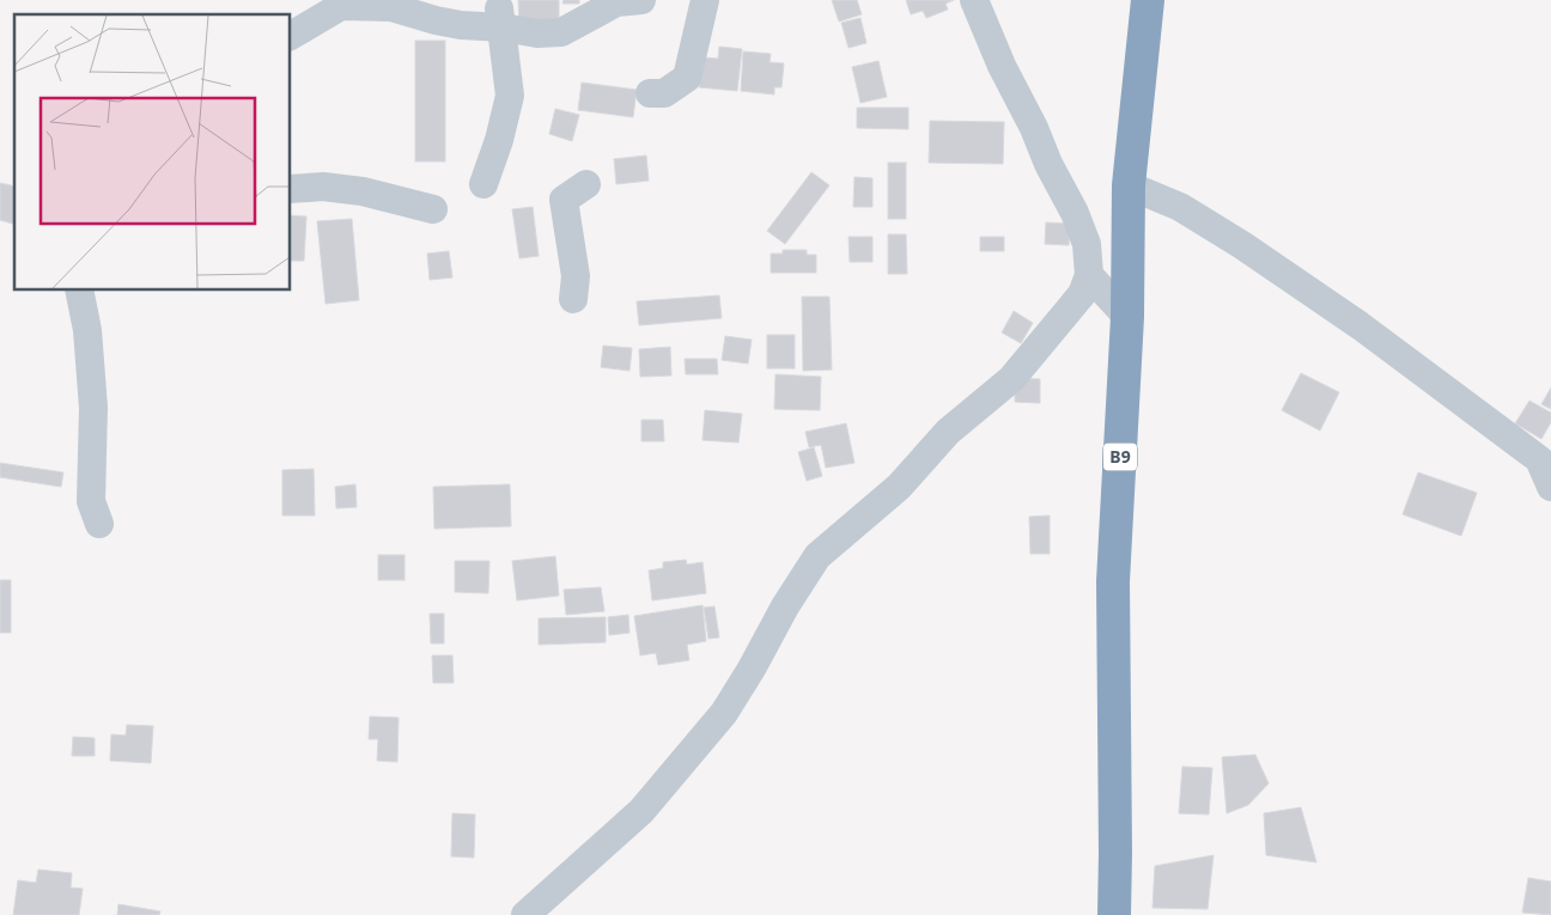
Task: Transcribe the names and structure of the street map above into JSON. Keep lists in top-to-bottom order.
{
  "streets": {
    "highway": ["B9"]
  }
}
